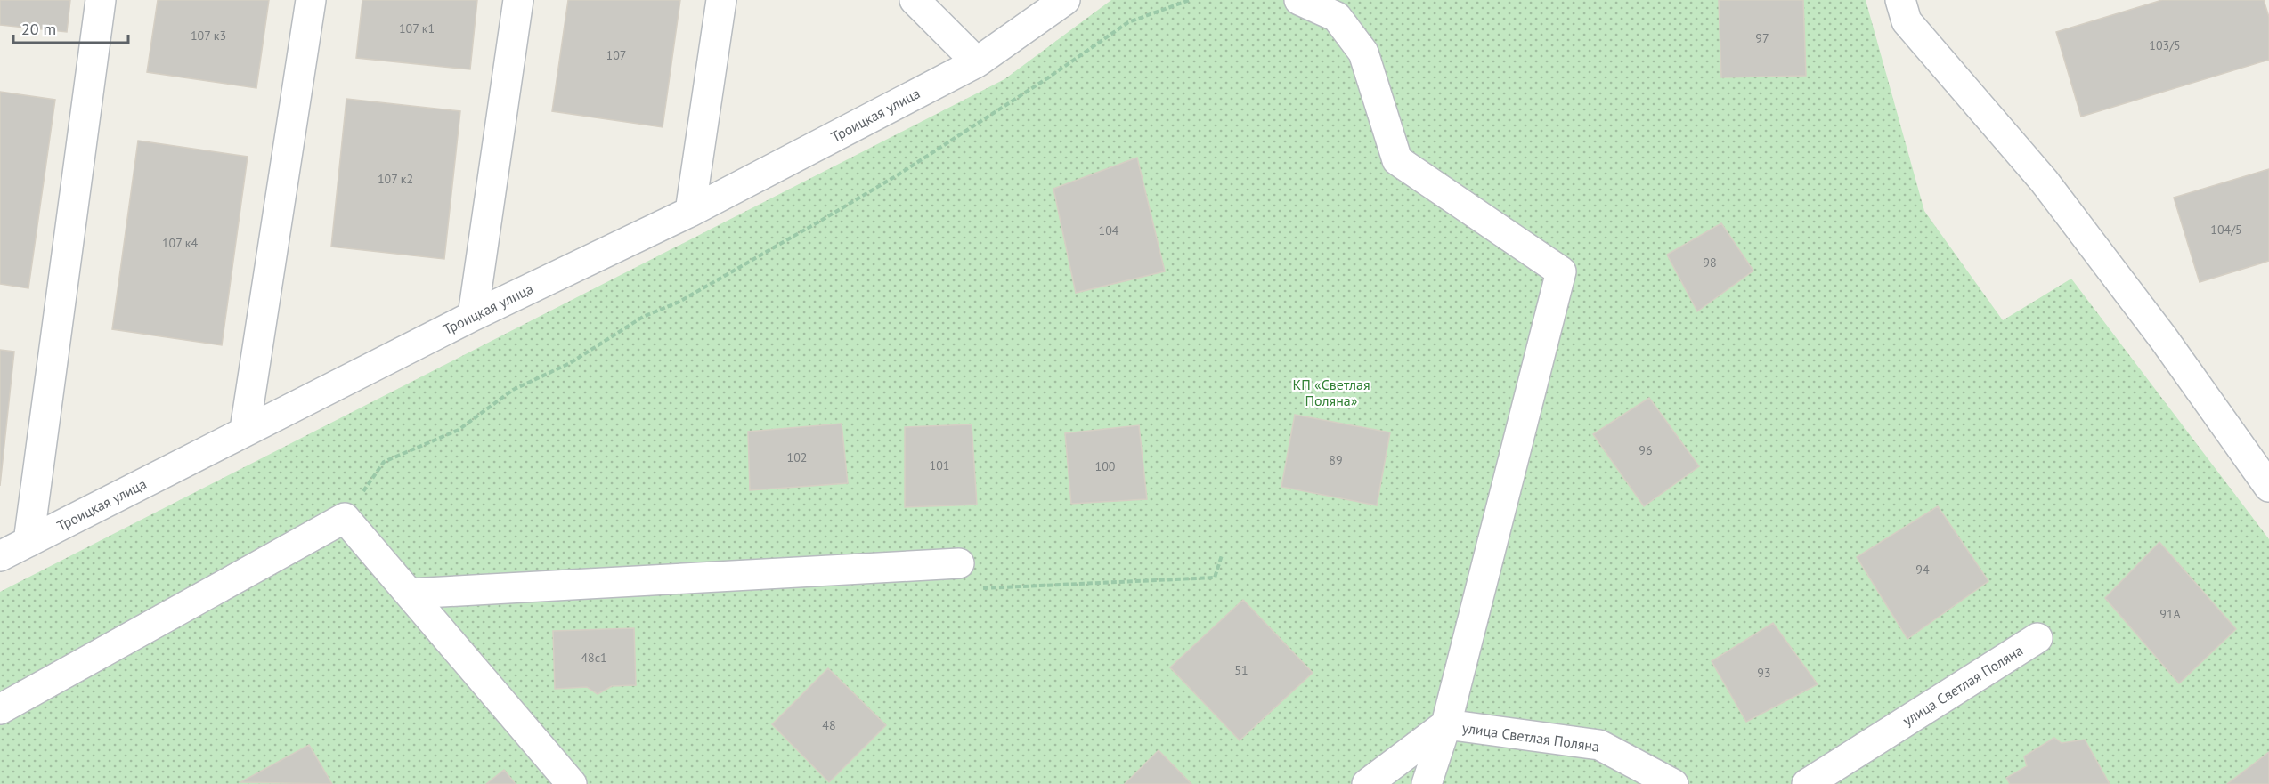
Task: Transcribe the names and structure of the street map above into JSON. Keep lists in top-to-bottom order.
{
  "streets": {
    "street": ["Троицкая улица", "улица Светлая Поляна"]
  },
  "parks": ["КП «Светлая Поляна»"],
  "house_numbers": [
    "107 к1",
    "107 к3",
    "97",
    "103/5",
    "107",
    "107 к2",
    "104/5",
    "104",
    "107 к4",
    "98",
    "96",
    "102",
    "89",
    "101",
    "100",
    "94",
    "91А",
    "48с1",
    "51",
    "93",
    "48"
  ],
  "scale_bar": "20 m"
}
